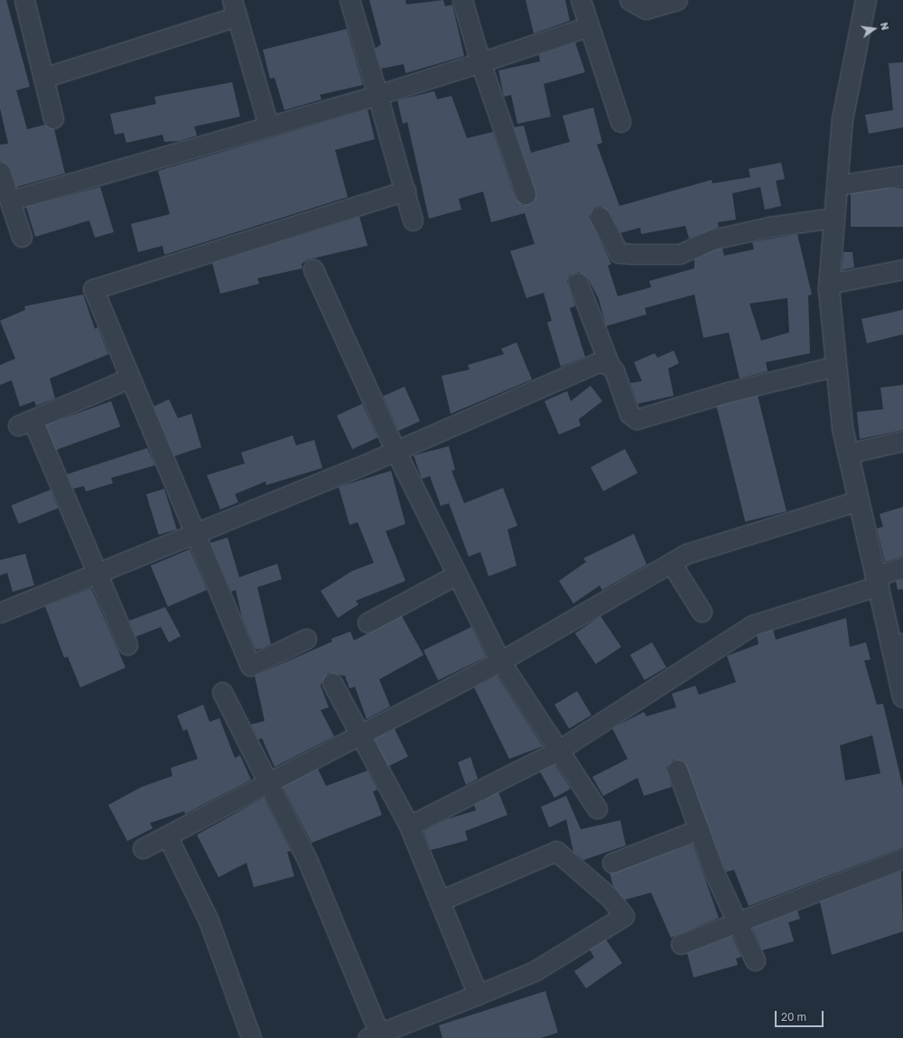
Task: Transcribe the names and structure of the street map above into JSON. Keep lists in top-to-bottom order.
{
  "scale_bar": "20 m",
  "north": "right"
}
